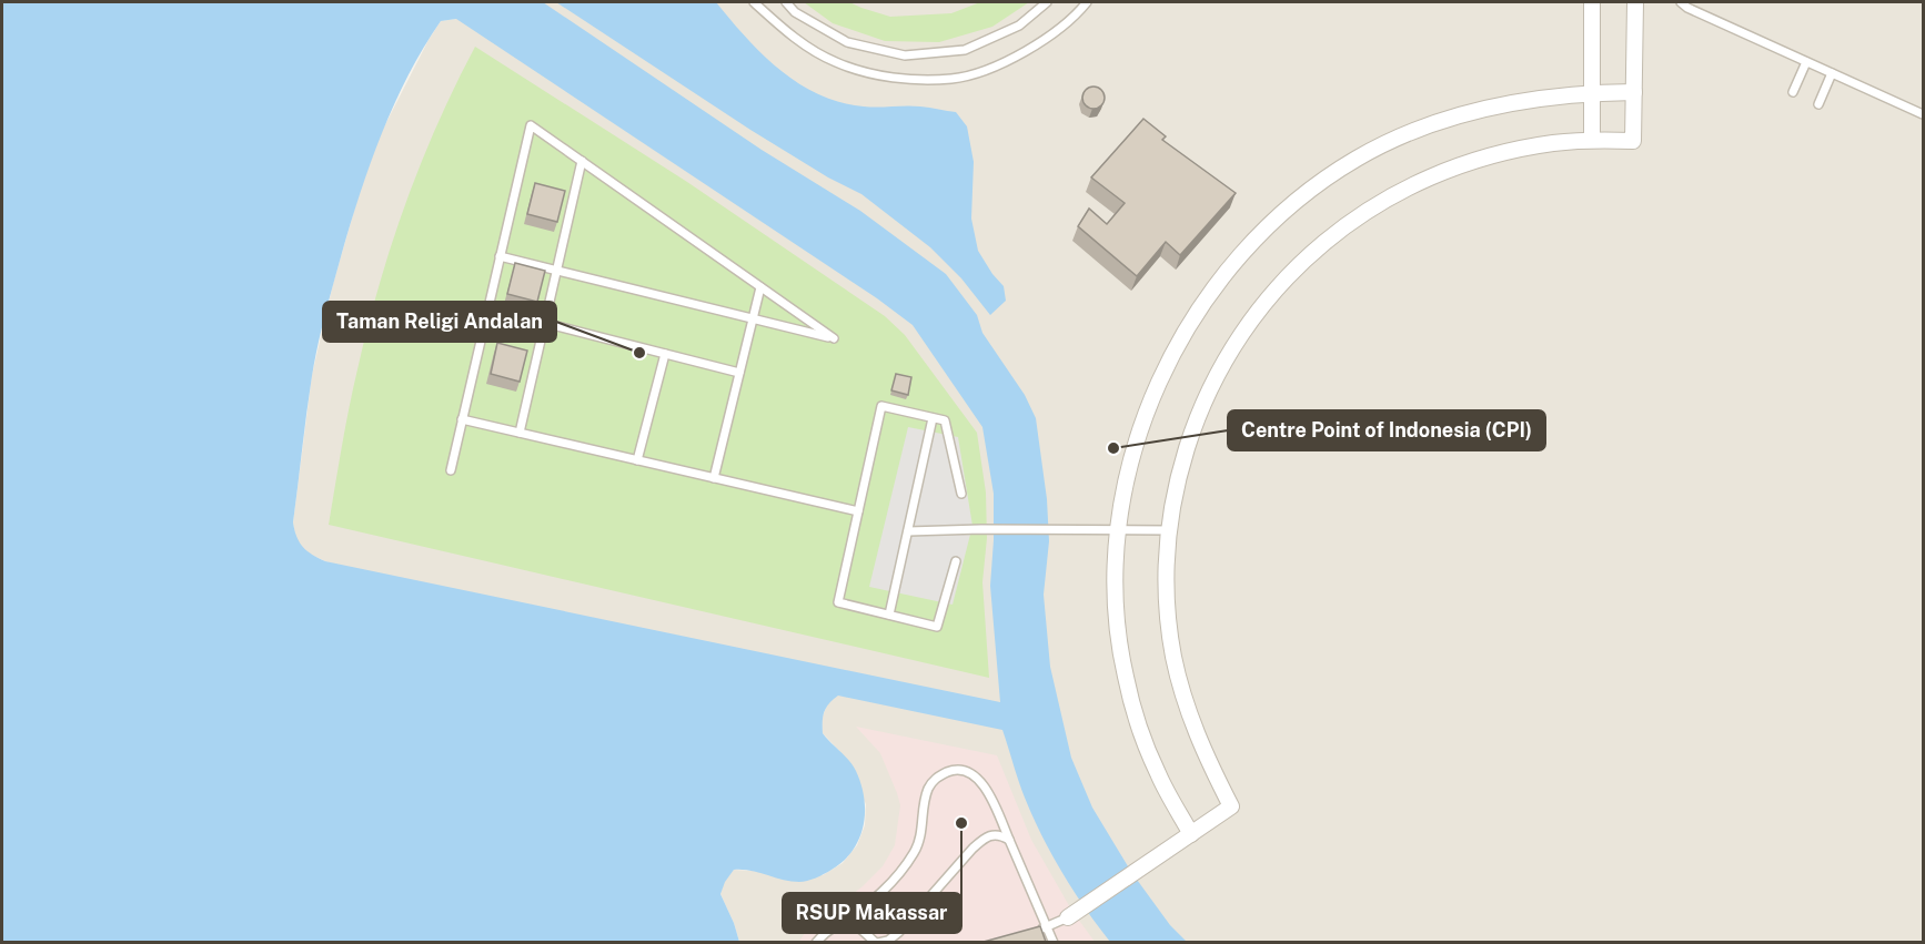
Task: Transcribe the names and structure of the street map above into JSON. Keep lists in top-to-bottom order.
{
  "places": ["Taman Religi Andalan", "Centre Point of Indonesia (CPI)", "RSUP Makassar"]
}
